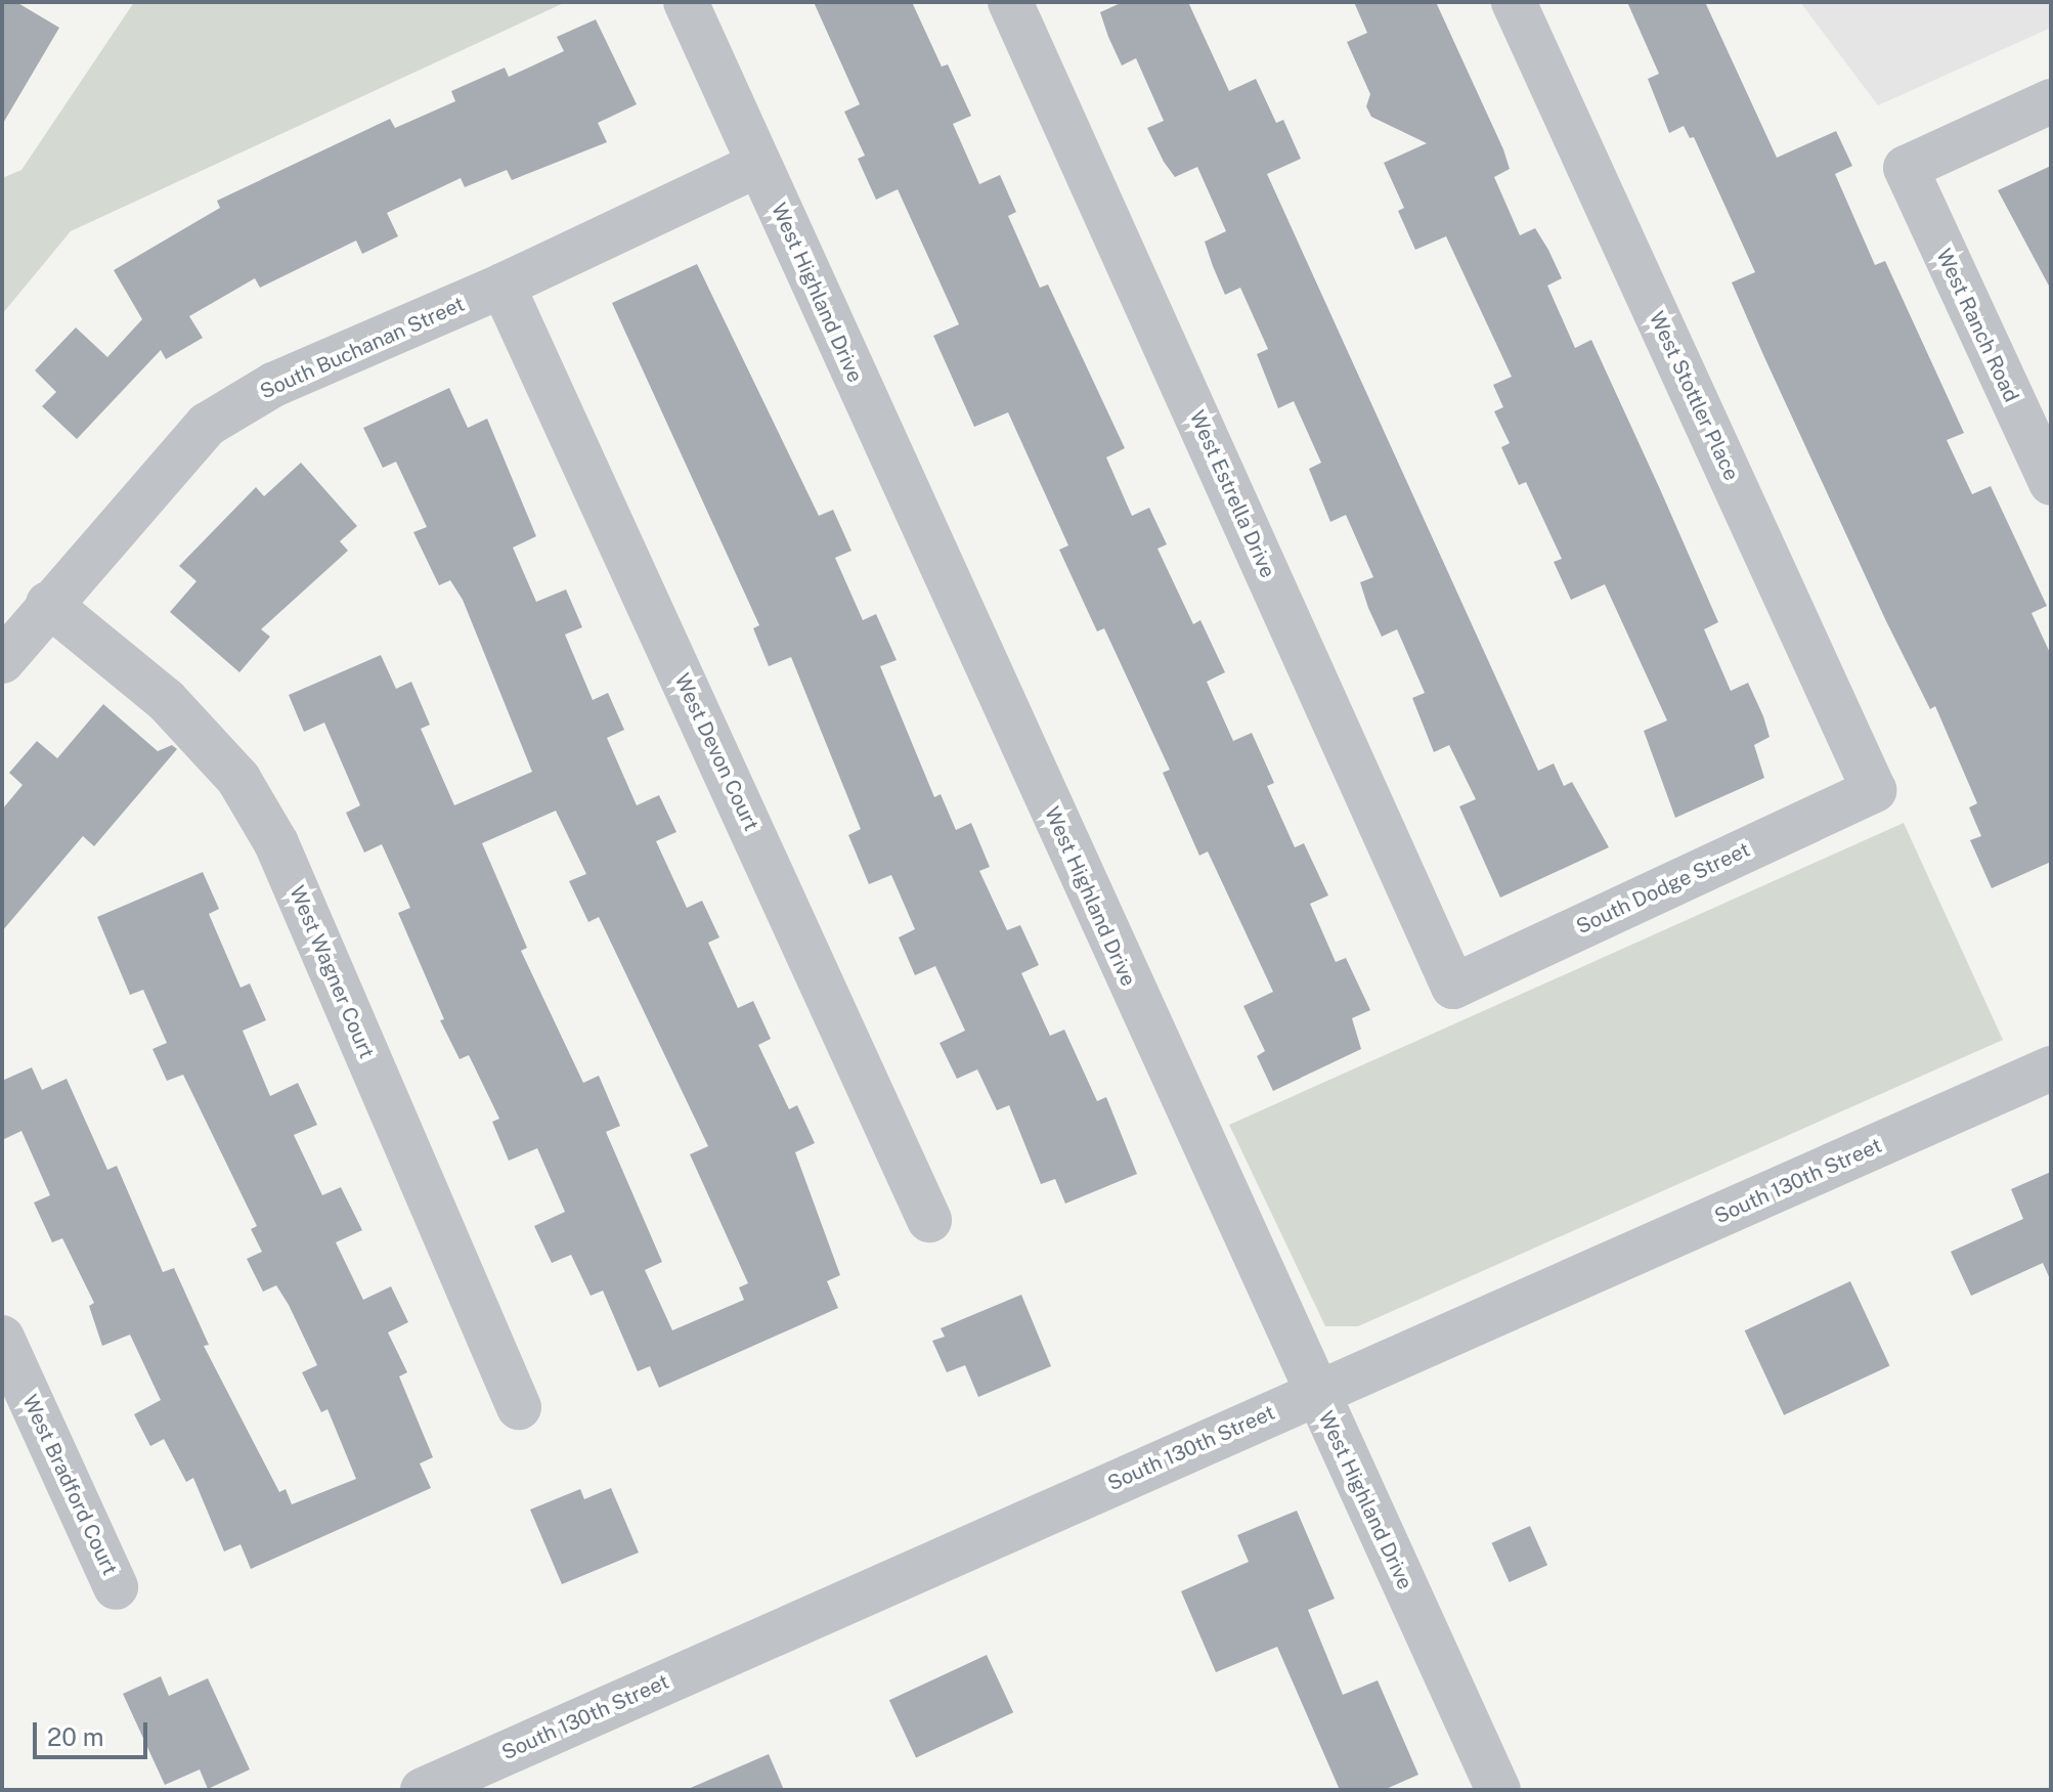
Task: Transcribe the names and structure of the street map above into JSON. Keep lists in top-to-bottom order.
{
  "streets": {
    "street": [
      "West Highland Drive",
      "West Ranch Road",
      "South Buchanan Street",
      "West Stottler Place",
      "West Estrella Drive",
      "West Devon Court",
      "South Dodge Street",
      "West Wagner Court",
      "South 130th Street",
      "West Bradford Court"
    ]
  },
  "crossings": [
    ["West Highland Drive", "South Buchanan Street"],
    ["West Highland Drive", "South 130th Street"],
    ["South Buchanan Street", "West Devon Court"],
    ["South Buchanan Street", "West Wagner Court"],
    ["West Stottler Place", "South Dodge Street"],
    ["West Estrella Drive", "South Dodge Street"]
  ],
  "scale_bar": "20 m"
}
